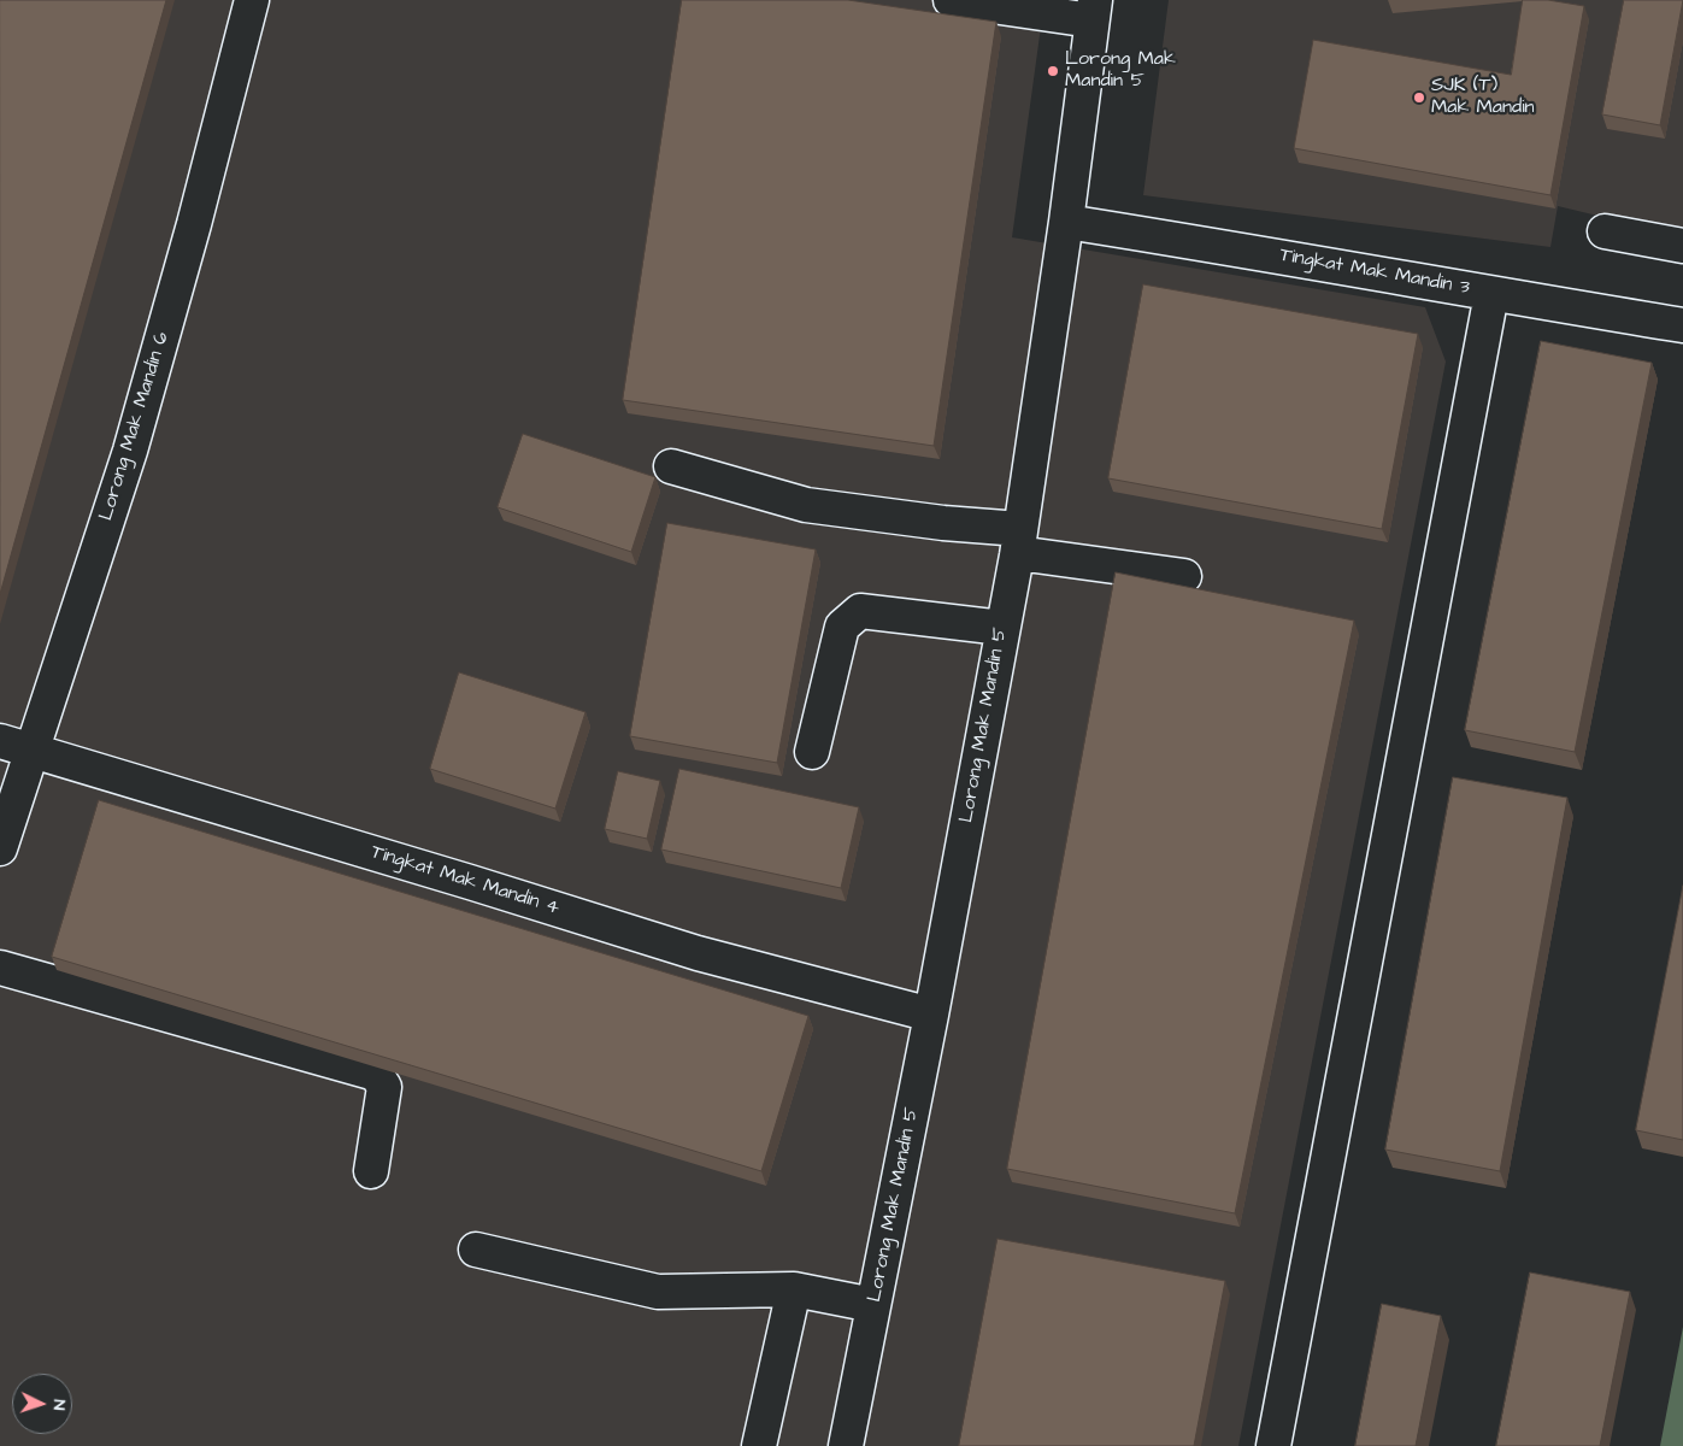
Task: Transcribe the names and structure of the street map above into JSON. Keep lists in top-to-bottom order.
{
  "streets": {
    "street": [
      "Tingkat Mak Mandin 3",
      "Lorong Mak Mandin 6",
      "Lorong Mak Mandin 5",
      "Tingkat Mak Mandin 4"
    ]
  },
  "crossings": [
    ["Tingkat Mak Mandin 3", "Lorong Mak Mandin 5"],
    ["Lorong Mak Mandin 6", "Tingkat Mak Mandin 4"],
    ["Lorong Mak Mandin 5", "Tingkat Mak Mandin 4"]
  ],
  "places": ["Lorong Mak Mandin 5", "SJK (T) Mak Mandin"],
  "north": "right"
}
